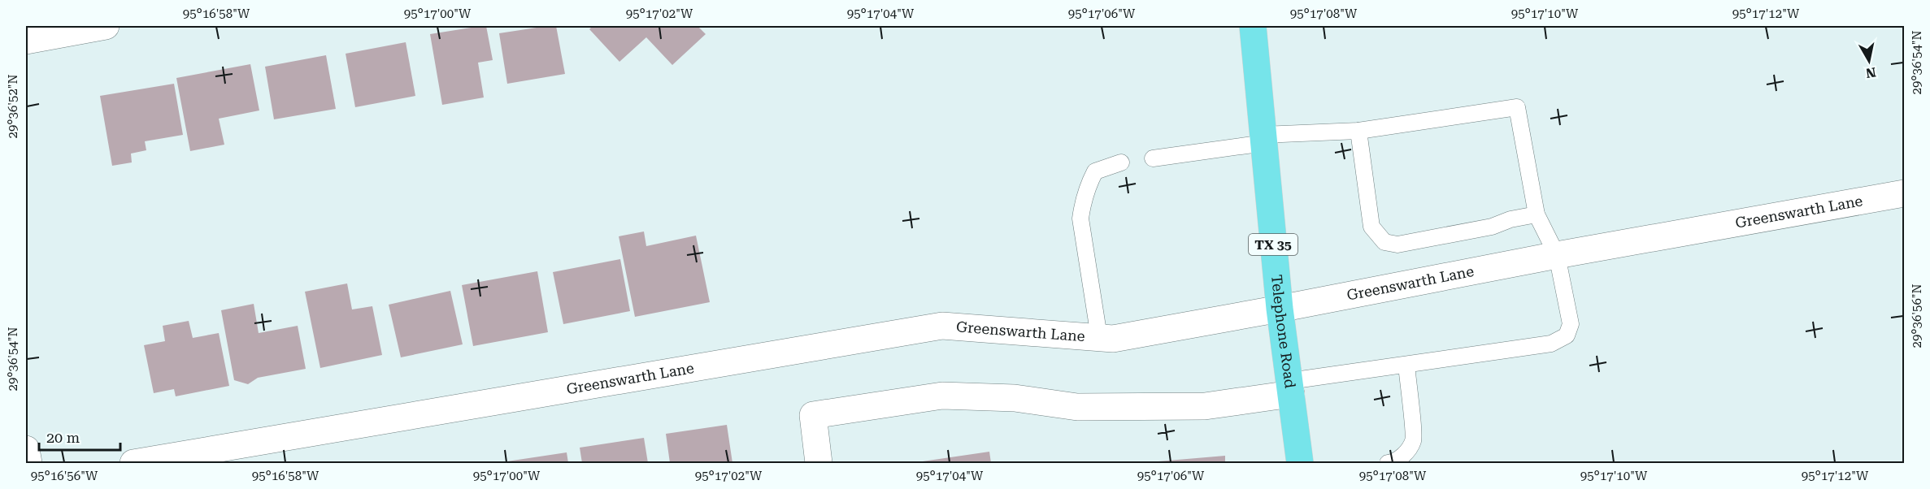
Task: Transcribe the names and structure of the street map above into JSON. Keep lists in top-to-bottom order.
{
  "streets": {
    "main road": ["TX 35", "Telephone Road"],
    "street": ["Greenswarth Lane"]
  },
  "crossings": [
    ["Greenswarth Lane", "Telephone Road"]
  ],
  "scale_bar": "20 m",
  "north": "bottom",
  "coordinates": [
    "95°16'58\"W",
    "95°17'00\"W",
    "95°17'02\"W",
    "95°17'04\"W",
    "95°17'06\"W",
    "95°17'08\"W",
    "95°17'10\"W",
    "95°17'12\"W",
    "29°36'54\"N",
    "29°36'52\"N",
    "29°36'56\"N",
    "95°16'56\"W"
  ]
}
